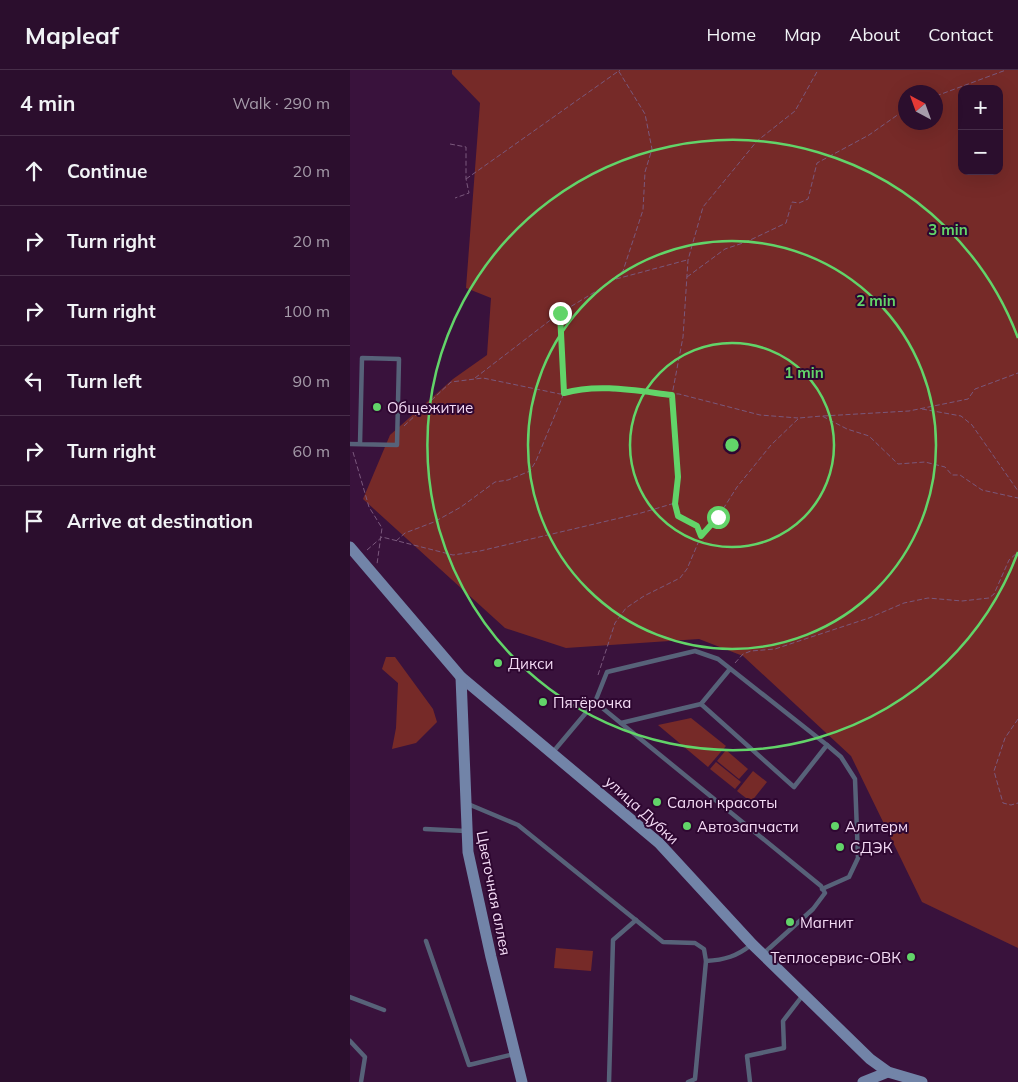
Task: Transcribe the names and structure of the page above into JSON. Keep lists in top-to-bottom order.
{
  "streets": {
    "street": ["улица Дубки", "Цветочная аллея"]
  },
  "crossings": [
    ["улица Дубки", "Цветочная аллея"]
  ],
  "places": [
    "Общежитие",
    "Дикси",
    "Пятёрочка",
    "Салон красоты",
    "Автозапчасти",
    "Алитерм",
    "СДЭК",
    "Магнит",
    "Теплосервис-ОВК"
  ],
  "north": "top left",
  "page": {
    "header": "Mapleaf",
    "nav": [
      "Home",
      "Map",
      "About",
      "Contact"
    ],
    "heading": ["4 min", "Walk · 290 m"],
    "map_buttons": ["+", "−"],
    "list": [
      ["Continue", "20 m"],
      ["Turn right", "20 m"],
      ["Turn right", "100 m"],
      ["Turn left", "90 m"],
      ["Turn right", "60 m"],
      "Arrive at destination"
    ]
  },
  "rings": ["3 min", "2 min", "1 min"]
}
